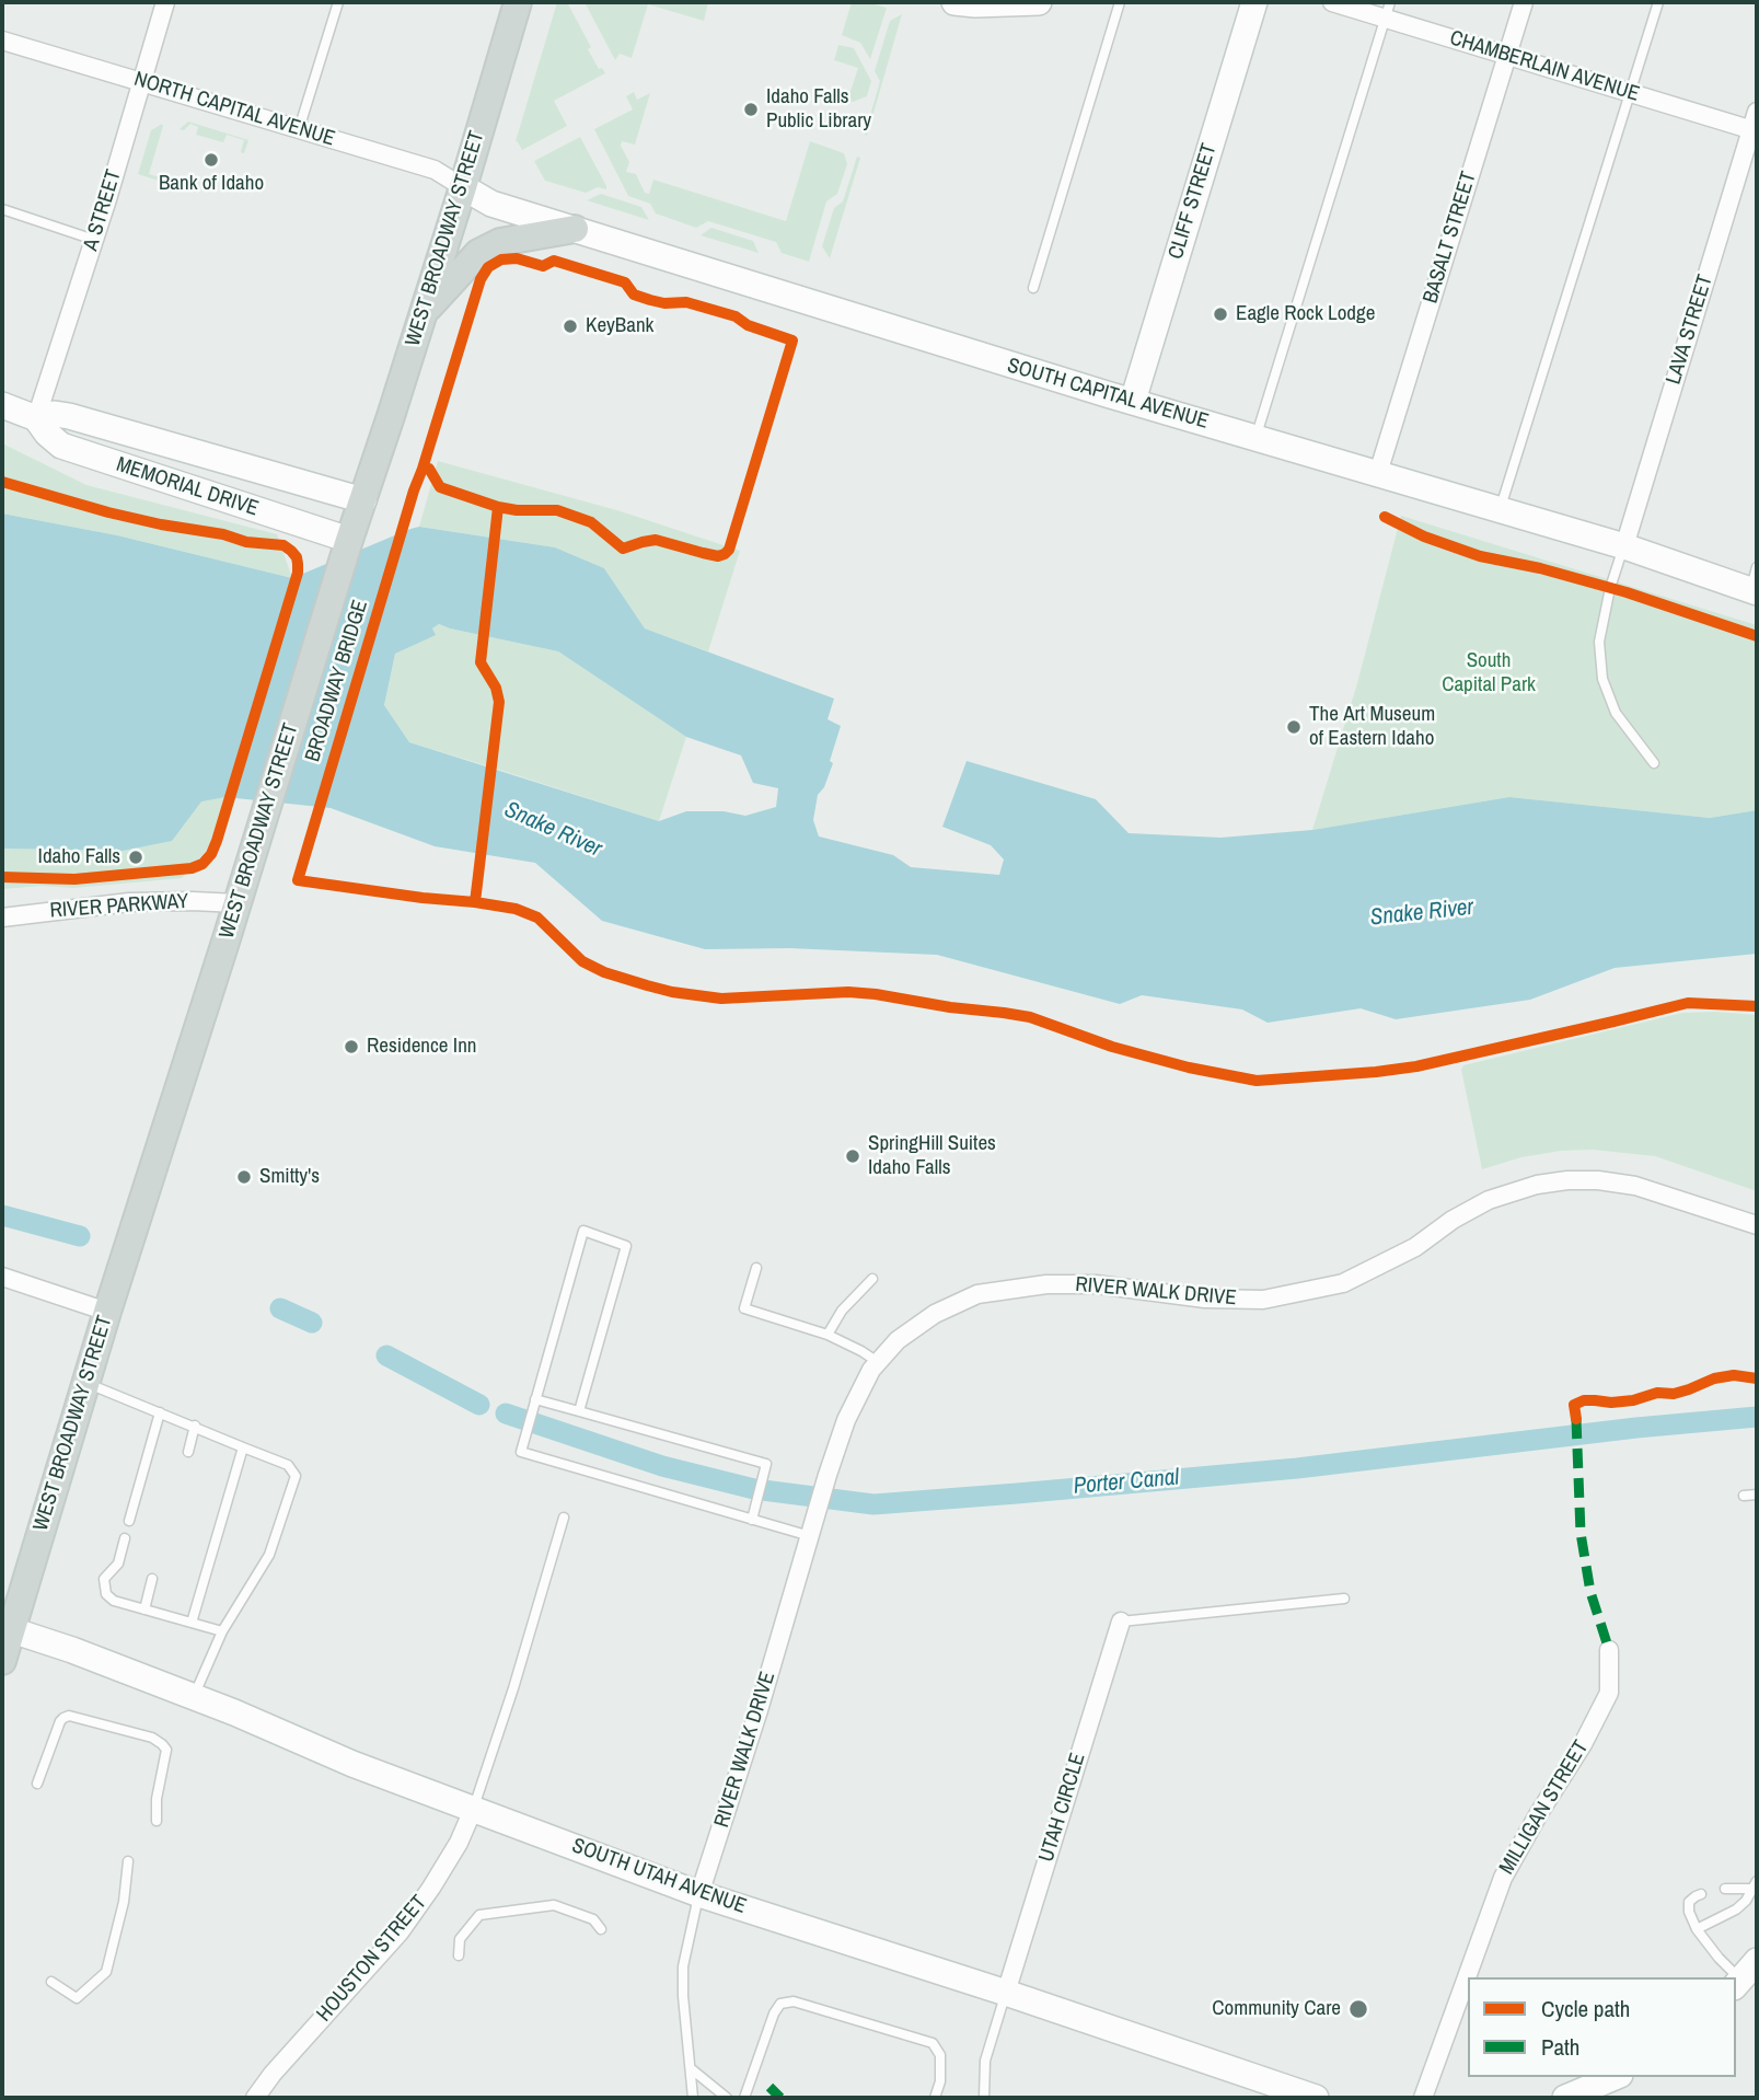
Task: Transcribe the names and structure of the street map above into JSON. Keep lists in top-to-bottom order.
{
  "streets": {
    "main road": [
      "CLIFF STREET",
      "WEST BROADWAY STREET",
      "SOUTH CAPITAL AVENUE",
      "MEMORIAL DRIVE",
      "SOUTH UTAH AVENUE"
    ],
    "street": [
      "CHAMBERLAIN AVENUE",
      "NORTH CAPITAL AVENUE",
      "A STREET",
      "BASALT STREET",
      "LAVA STREET",
      "RIVER PARKWAY",
      "RIVER WALK DRIVE",
      "UTAH CIRCLE",
      "MILLIGAN STREET",
      "HOUSTON STREET"
    ],
    "cycle path": ["BROADWAY BRIDGE"]
  },
  "crossings": [
    ["CHAMBERLAIN AVENUE", "BASALT STREET"],
    ["CHAMBERLAIN AVENUE", "LAVA STREET"],
    ["NORTH CAPITAL AVENUE", "A STREET"],
    ["NORTH CAPITAL AVENUE", "WEST BROADWAY STREET"],
    ["NORTH CAPITAL AVENUE", "SOUTH CAPITAL AVENUE"],
    ["CLIFF STREET", "SOUTH CAPITAL AVENUE"],
    ["A STREET", "MEMORIAL DRIVE"],
    ["BASALT STREET", "SOUTH CAPITAL AVENUE"],
    ["WEST BROADWAY STREET", "SOUTH CAPITAL AVENUE"],
    ["WEST BROADWAY STREET", "MEMORIAL DRIVE"],
    ["WEST BROADWAY STREET", "RIVER PARKWAY"],
    ["WEST BROADWAY STREET", "SOUTH UTAH AVENUE"],
    ["LAVA STREET", "SOUTH CAPITAL AVENUE"],
    ["RIVER WALK DRIVE", "SOUTH UTAH AVENUE"],
    ["UTAH CIRCLE", "SOUTH UTAH AVENUE"],
    ["SOUTH UTAH AVENUE", "HOUSTON STREET"]
  ],
  "water": ["Snake River", "Porter Canal"],
  "parks": ["South Capital Park"],
  "places": [
    "Idaho Falls Public Library",
    "Bank of Idaho",
    "Eagle Rock Lodge",
    "KeyBank",
    "The Art Museum of Eastern Idaho",
    "Idaho Falls",
    "Residence Inn",
    "SpringHill Suites Idaho Falls",
    "Smitty's",
    "Community Care"
  ],
  "legend": ["Cycle path", "Path"]
}
